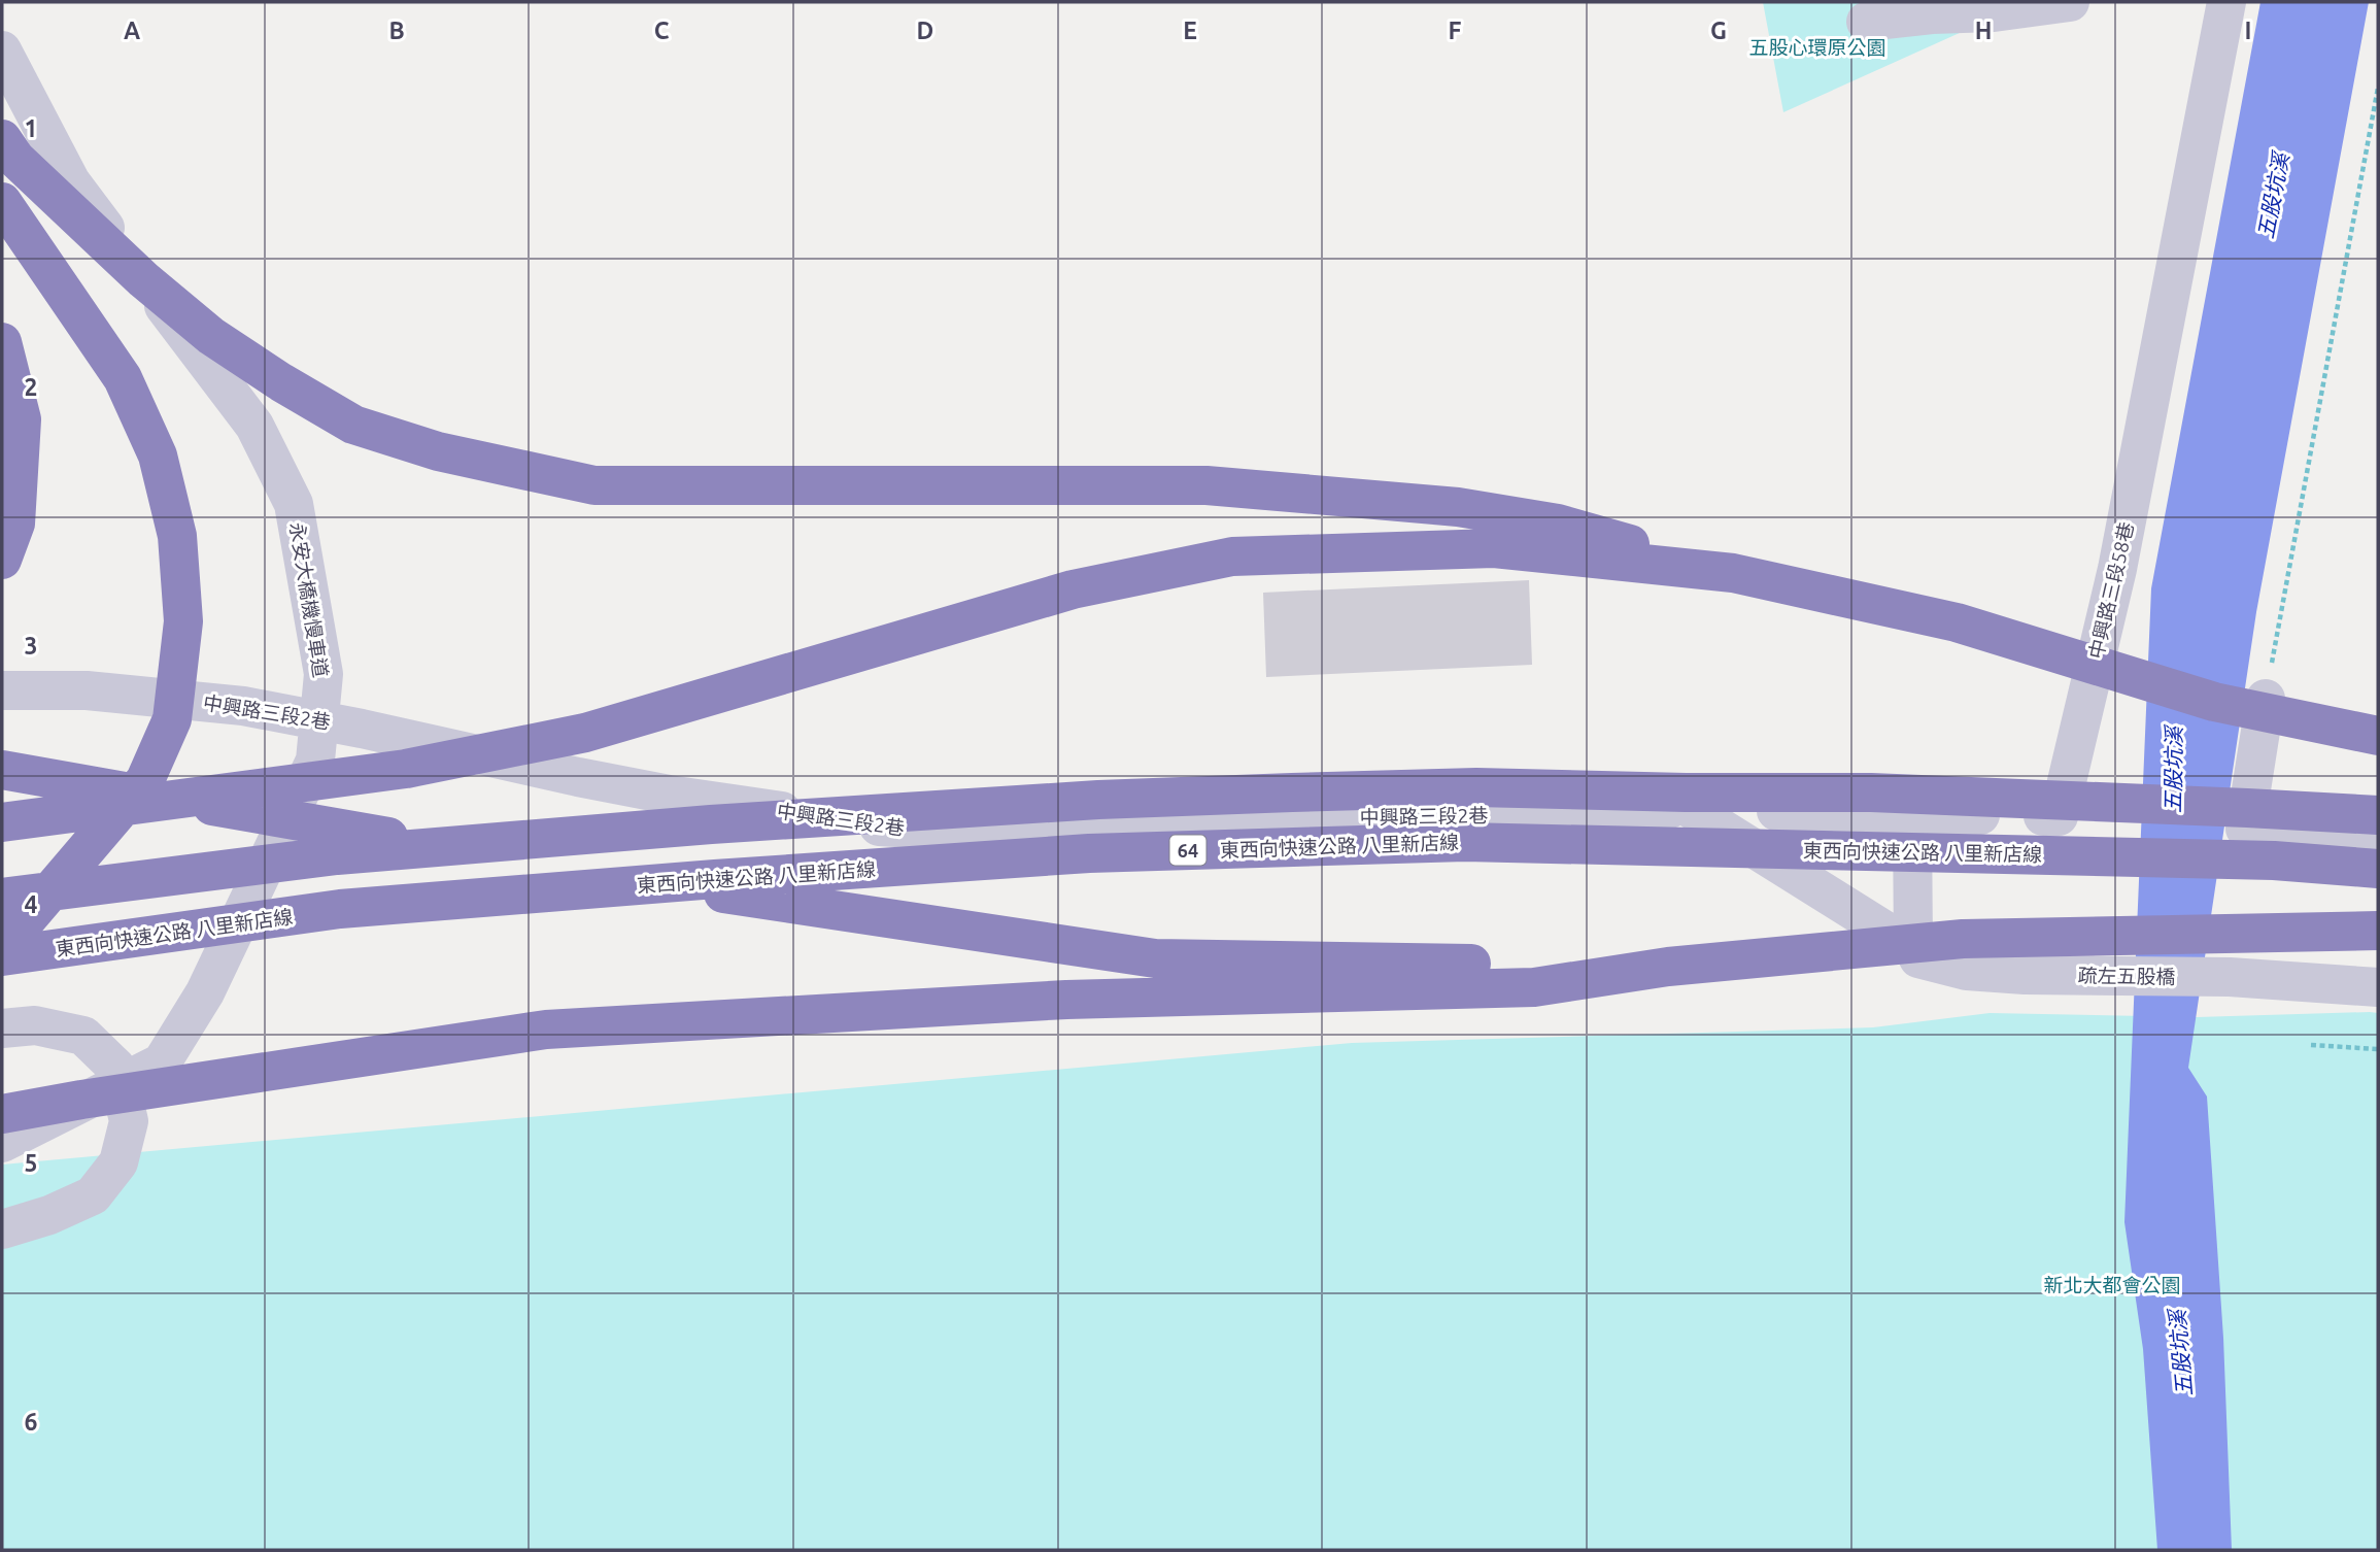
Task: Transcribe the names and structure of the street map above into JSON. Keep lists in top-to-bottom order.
{
  "streets": {
    "highway": ["東西向快速公路 八里新店線", "64"],
    "street": [
      "中興路三段58巷",
      "永安大橋機慢車道",
      "中興路三段2巷",
      "疏左五股橋"
    ]
  },
  "crossings": [
    ["中興路三段58巷", "中興路三段2巷"],
    ["中興路三段58巷", "疏左五股橋"],
    ["中興路三段2巷", "疏左五股橋"]
  ],
  "water": ["五股坑溪"],
  "parks": ["五股心環原公園", "新北大都會公園"],
  "grid": {
    "columns": [
      "A",
      "B",
      "C",
      "D",
      "E",
      "F",
      "G",
      "H",
      "I"
    ],
    "rows": [
      "1",
      "2",
      "3",
      "4",
      "5",
      "6"
    ]
  }
}
